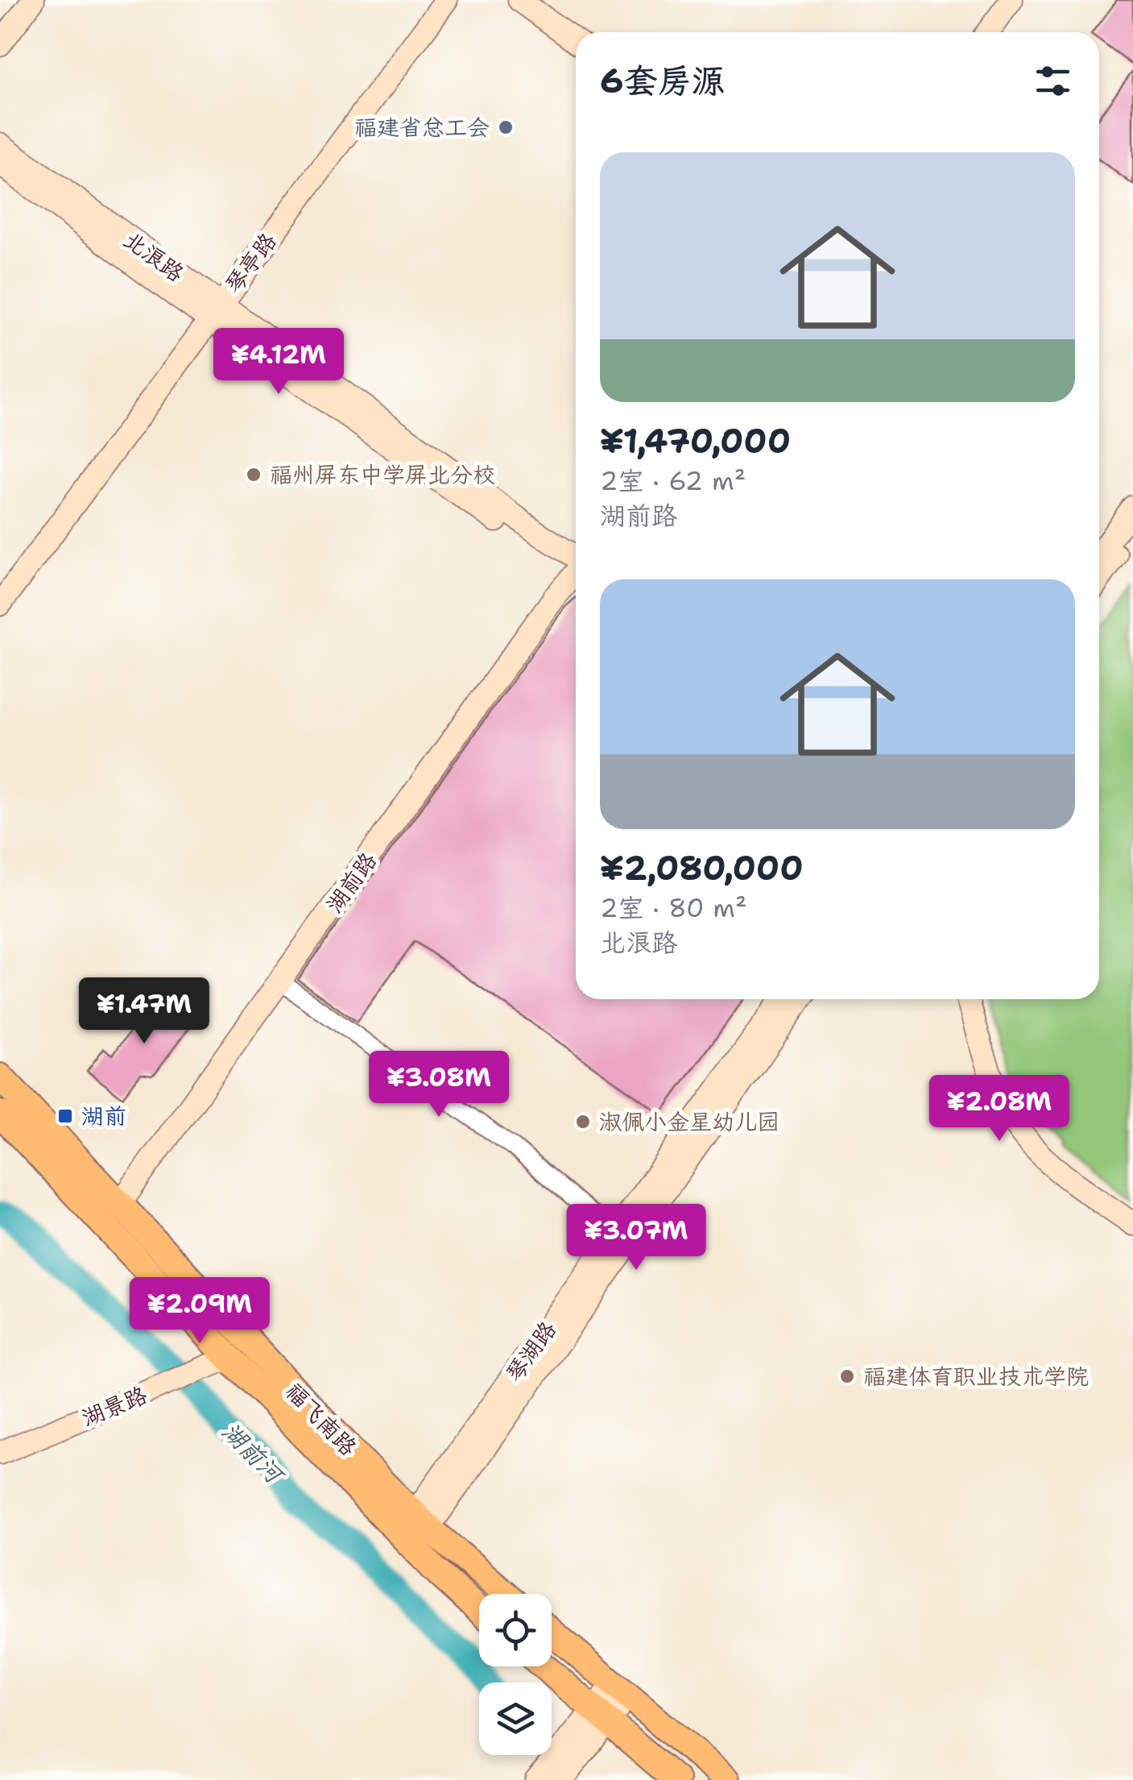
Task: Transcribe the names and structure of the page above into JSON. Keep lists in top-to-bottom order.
{
  "streets": {
    "main road": [
      "北浪路",
      "琴亭路",
      "湖前路",
      "琴湖路",
      "湖景路",
      "福飞南路"
    ]
  },
  "crossings": [
    ["北浪路", "琴亭路"],
    ["湖前路", "福飞南路"],
    ["琴湖路", "福飞南路"],
    ["湖景路", "福飞南路"]
  ],
  "water": ["湖前河"],
  "places": {
    "other": [
      "福建省总工会",
      "福州屏东中学屏北分校",
      "淑佩小金星幼儿园",
      "福建体育职业技术学院"
    ],
    "transit": ["湖前"]
  },
  "page": {
    "heading": "6套房源",
    "list": [
      {
        "name": "¥1,470,000",
        "note": "2室 · 62 m² · 湖前路"
      },
      {
        "name": "¥2,080,000",
        "note": "2室 · 80 m² · 北浪路"
      }
    ],
    "price": [
      "¥4.12M",
      "¥1.47M",
      "¥3.08M",
      "¥2.08M",
      "¥3.07M",
      "¥2.09M"
    ]
  }
}
